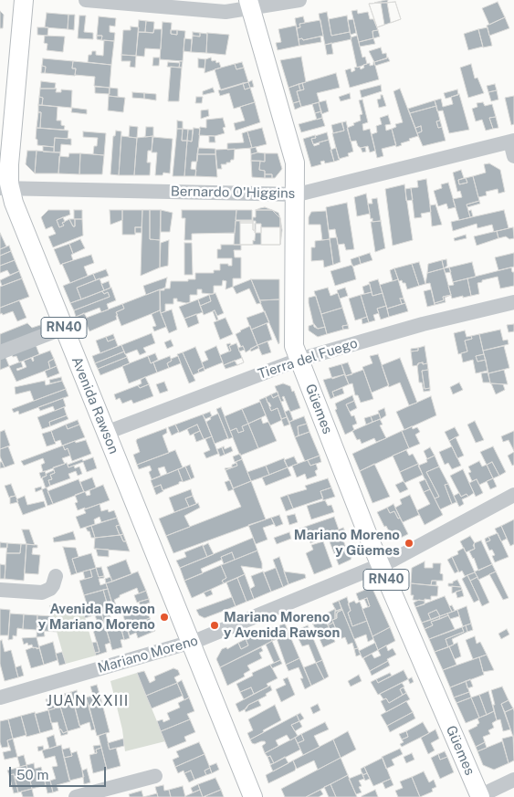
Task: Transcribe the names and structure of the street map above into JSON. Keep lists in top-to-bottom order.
{
  "streets": {
    "main road": ["RN40", "Avenida Rawson", "Güemes"],
    "street": ["Bernardo O'Higgins", "Tierra del Fuego", "Mariano Moreno"]
  },
  "crossings": [
    ["Bernardo O'Higgins", "Avenida Rawson"],
    ["Bernardo O'Higgins", "Güemes"],
    ["Tierra del Fuego", "Avenida Rawson"],
    ["Tierra del Fuego", "Güemes"],
    ["Avenida Rawson", "Mariano Moreno"],
    ["Güemes", "Mariano Moreno"]
  ],
  "districts": ["JUAN XXIII"],
  "places": ["Mariano Moreno y Güemes", "Avenida Rawson y Mariano Moreno", "Mariano Moreno y Avenida Rawson"],
  "scale_bar": "50 m"
}
